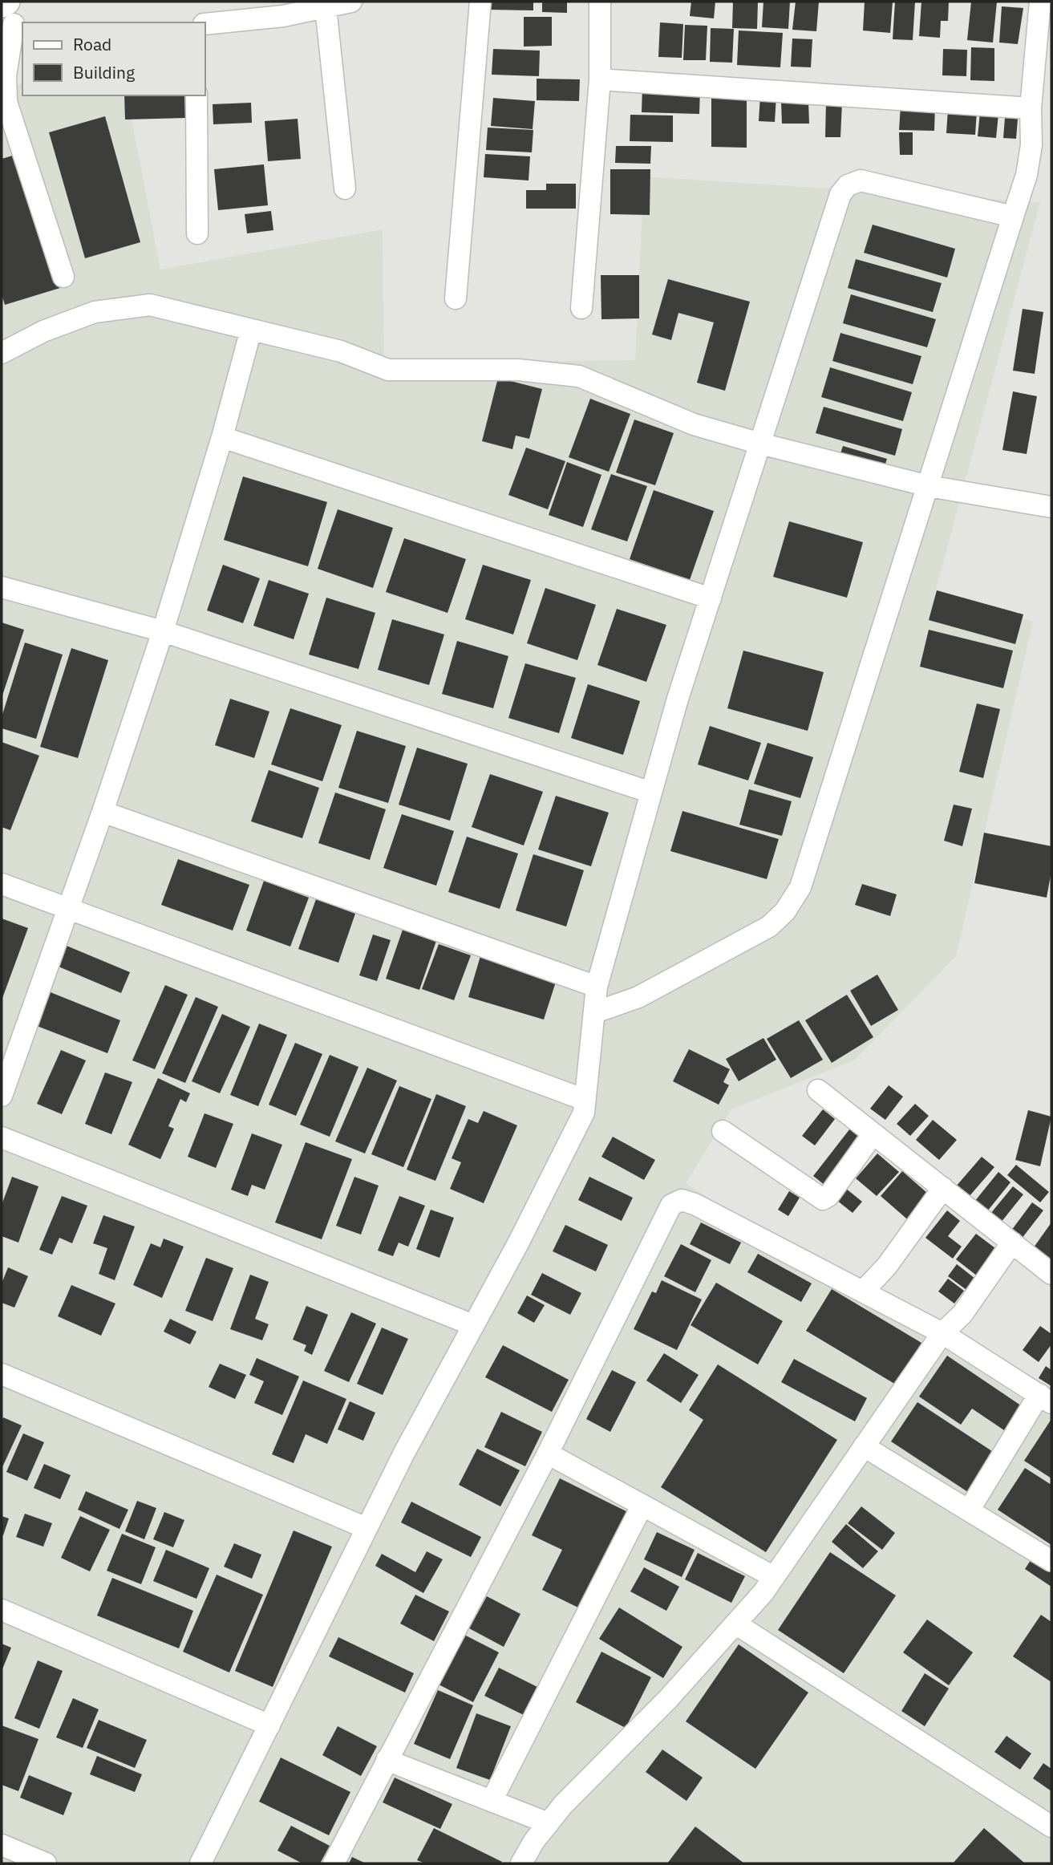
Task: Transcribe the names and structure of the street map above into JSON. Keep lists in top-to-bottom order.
{
  "legend": ["Road", "Building"]
}
